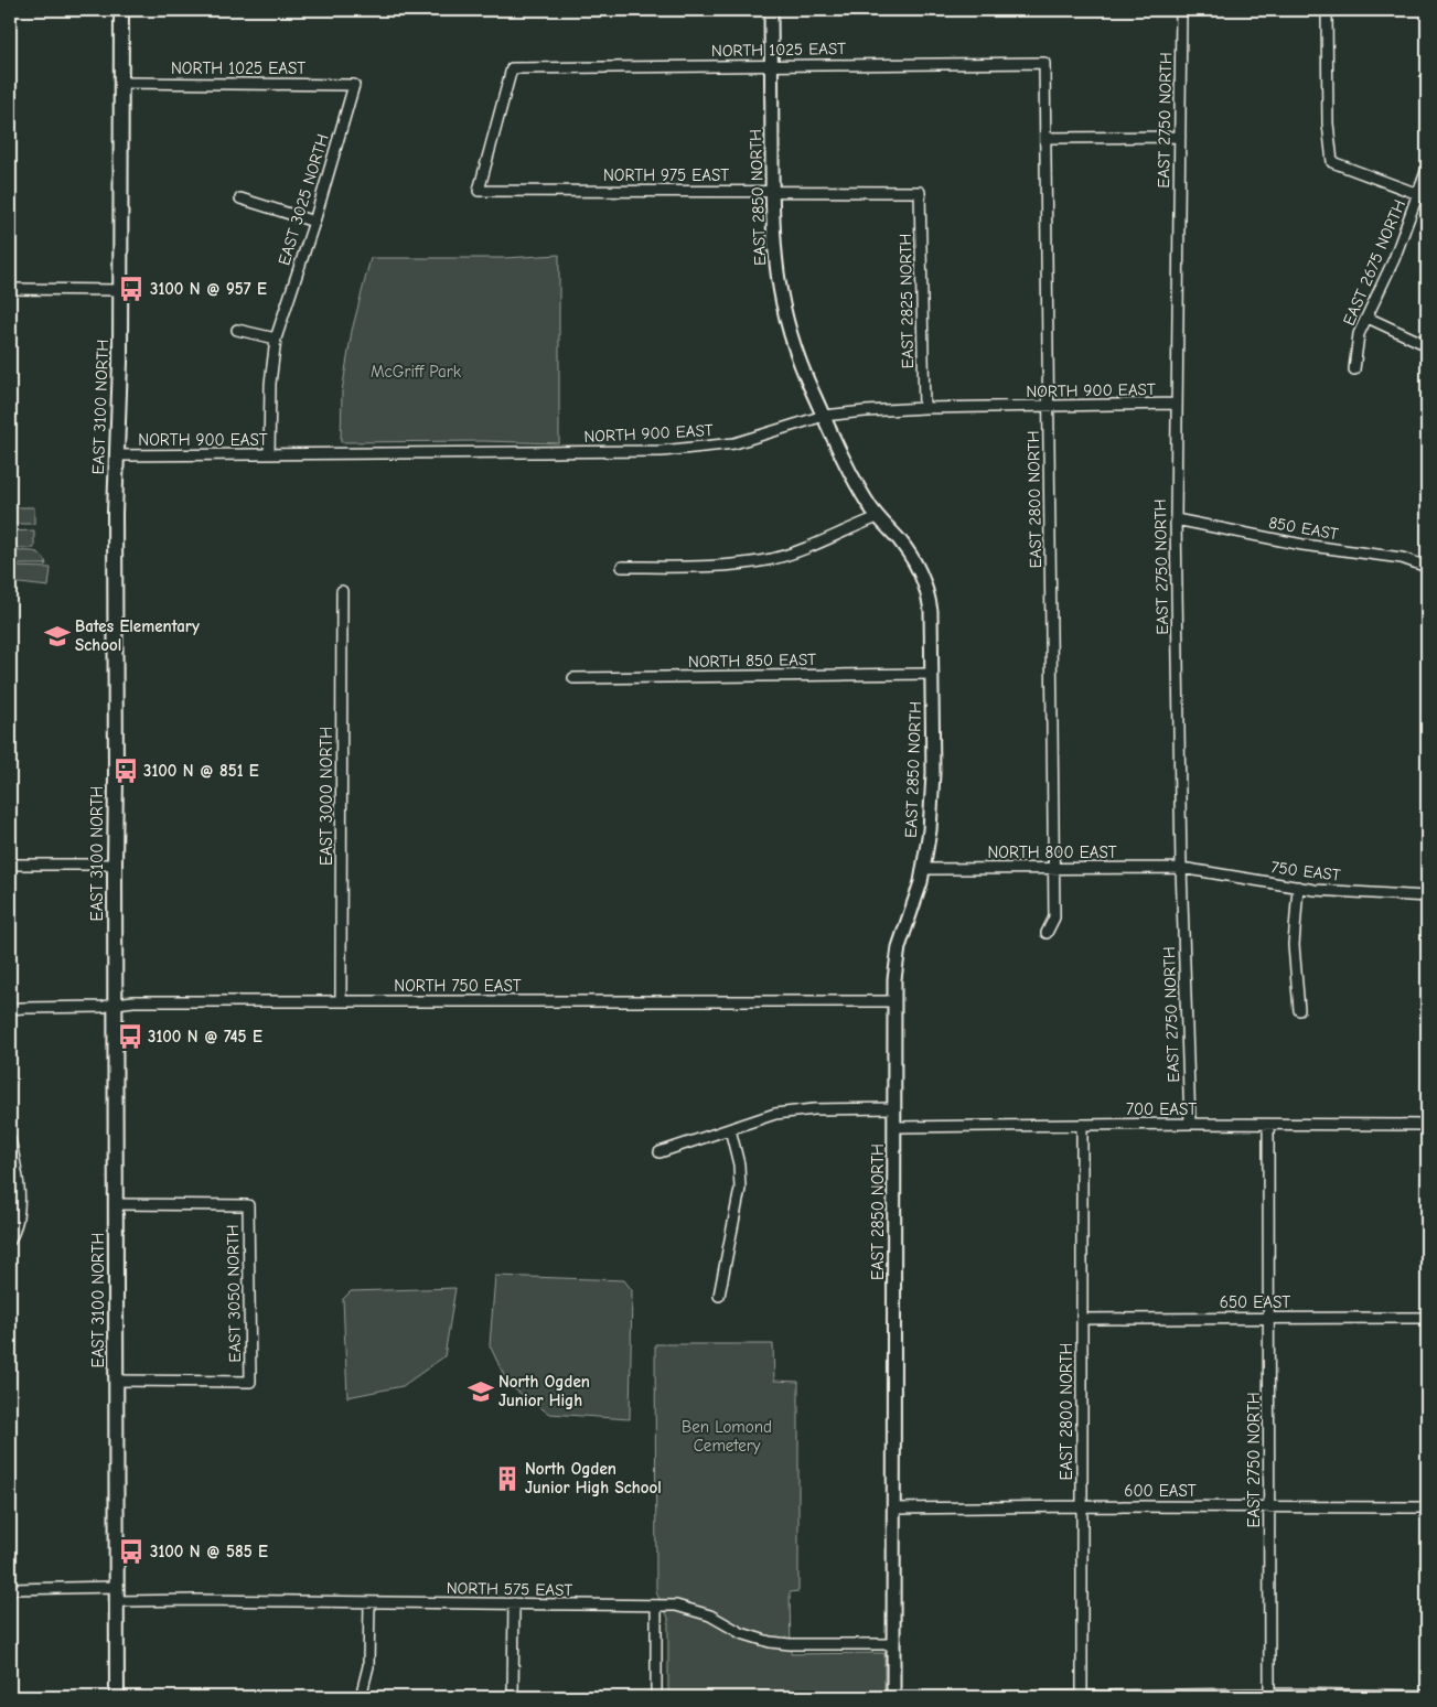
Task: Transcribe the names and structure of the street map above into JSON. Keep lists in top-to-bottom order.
{
  "streets": {
    "main road": ["EAST 3100 NORTH"],
    "street": [
      "NORTH 1025 EAST",
      "EAST 2750 NORTH",
      "NORTH 975 EAST",
      "EAST 2850 NORTH",
      "EAST 3025 NORTH",
      "EAST 2675 NORTH",
      "EAST 2825 NORTH",
      "NORTH 900 EAST",
      "EAST 2800 NORTH",
      "850 EAST",
      "NORTH 850 EAST",
      "EAST 3000 NORTH",
      "NORTH 800 EAST",
      "750 EAST",
      "NORTH 750 EAST",
      "700 EAST",
      "EAST 3050 NORTH",
      "650 EAST",
      "600 EAST",
      "NORTH 575 EAST"
    ]
  },
  "crossings": [
    ["NORTH 1025 EAST", "NORTH 975 EAST"],
    ["NORTH 1025 EAST", "EAST 2850 NORTH"],
    ["NORTH 1025 EAST", "EAST 3025 NORTH"],
    ["NORTH 1025 EAST", "EAST 3100 NORTH"],
    ["NORTH 1025 EAST", "EAST 2800 NORTH"],
    ["EAST 2750 NORTH", "NORTH 900 EAST"],
    ["EAST 2750 NORTH", "850 EAST"],
    ["EAST 2750 NORTH", "NORTH 800 EAST"],
    ["EAST 2750 NORTH", "750 EAST"],
    ["EAST 2750 NORTH", "700 EAST"],
    ["EAST 2750 NORTH", "650 EAST"],
    ["EAST 2750 NORTH", "600 EAST"],
    ["NORTH 975 EAST", "EAST 2850 NORTH"],
    ["NORTH 975 EAST", "EAST 2825 NORTH"],
    ["EAST 2850 NORTH", "NORTH 900 EAST"],
    ["EAST 2850 NORTH", "NORTH 850 EAST"],
    ["EAST 2850 NORTH", "NORTH 800 EAST"],
    ["EAST 2850 NORTH", "NORTH 750 EAST"],
    ["EAST 2850 NORTH", "700 EAST"],
    ["EAST 2850 NORTH", "600 EAST"],
    ["EAST 2850 NORTH", "NORTH 575 EAST"],
    ["EAST 3025 NORTH", "NORTH 900 EAST"],
    ["EAST 2825 NORTH", "NORTH 900 EAST"],
    ["NORTH 900 EAST", "EAST 3100 NORTH"],
    ["NORTH 900 EAST", "EAST 2800 NORTH"],
    ["EAST 3100 NORTH", "NORTH 750 EAST"],
    ["EAST 3100 NORTH", "EAST 3050 NORTH"],
    ["EAST 3100 NORTH", "NORTH 575 EAST"],
    ["EAST 2800 NORTH", "NORTH 800 EAST"],
    ["EAST 2800 NORTH", "700 EAST"],
    ["EAST 2800 NORTH", "650 EAST"],
    ["EAST 2800 NORTH", "600 EAST"],
    ["EAST 3000 NORTH", "NORTH 750 EAST"],
    ["NORTH 800 EAST", "750 EAST"]
  ],
  "parks": ["McGriff Park", "Ben Lomond Cemetery"],
  "places": {
    "bus stop": [
      "3100 N @ 957 E",
      "3100 N @ 851 E",
      "3100 N @ 745 E",
      "3100 N @ 585 E"
    ],
    "school or university": ["Bates Elementary School", "North Ogden Junior High"],
    "building": ["North Ogden Junior High School"]
  }
}
